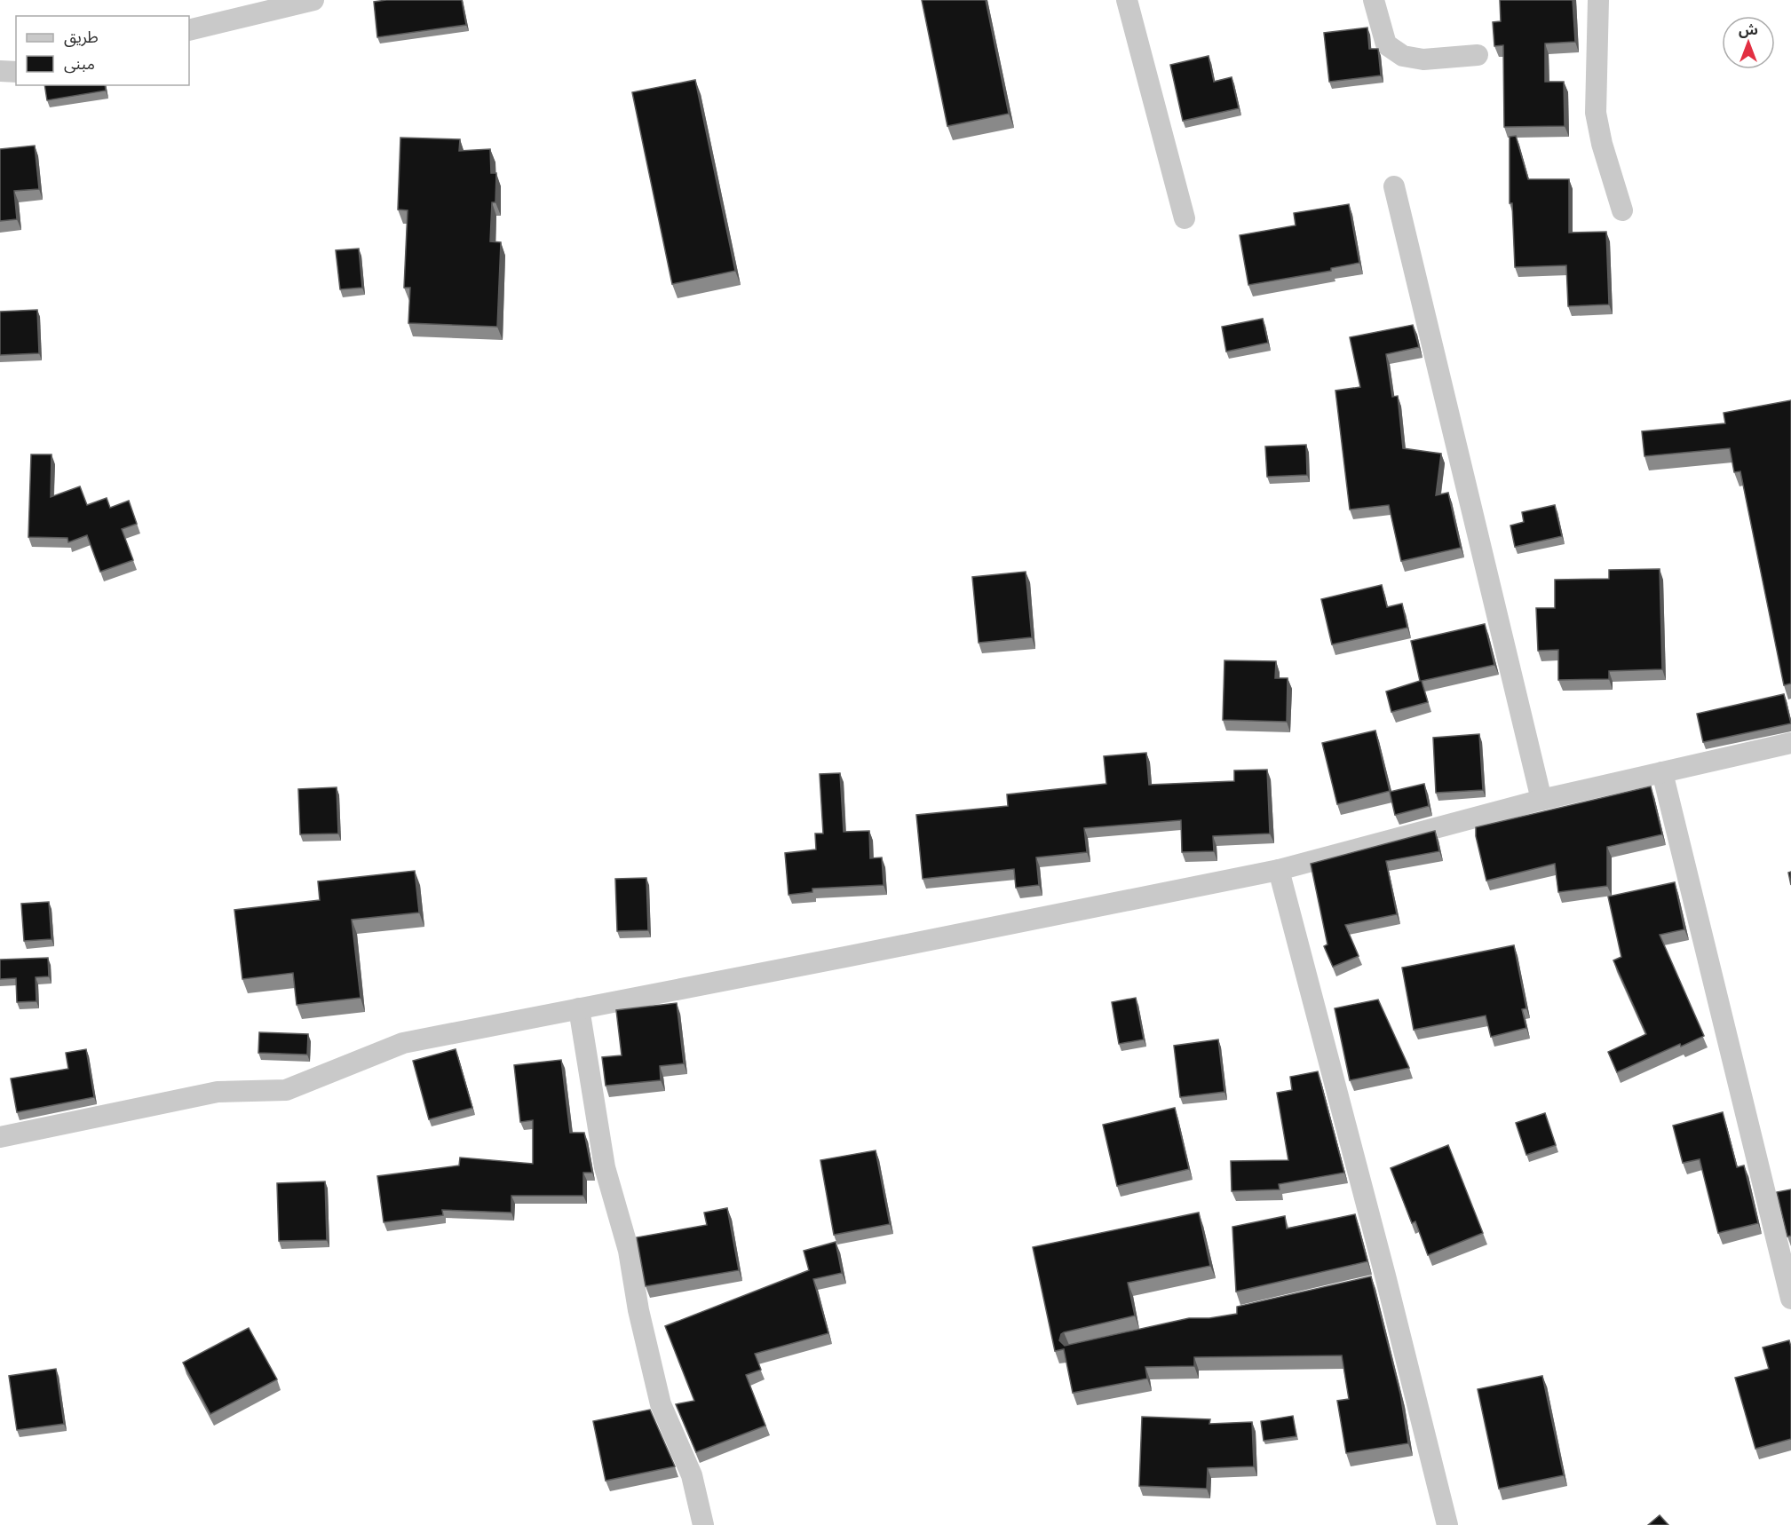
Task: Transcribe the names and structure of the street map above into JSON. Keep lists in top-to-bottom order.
{
  "legend": ["طريق", "مبنى"],
  "north": "top"
}
